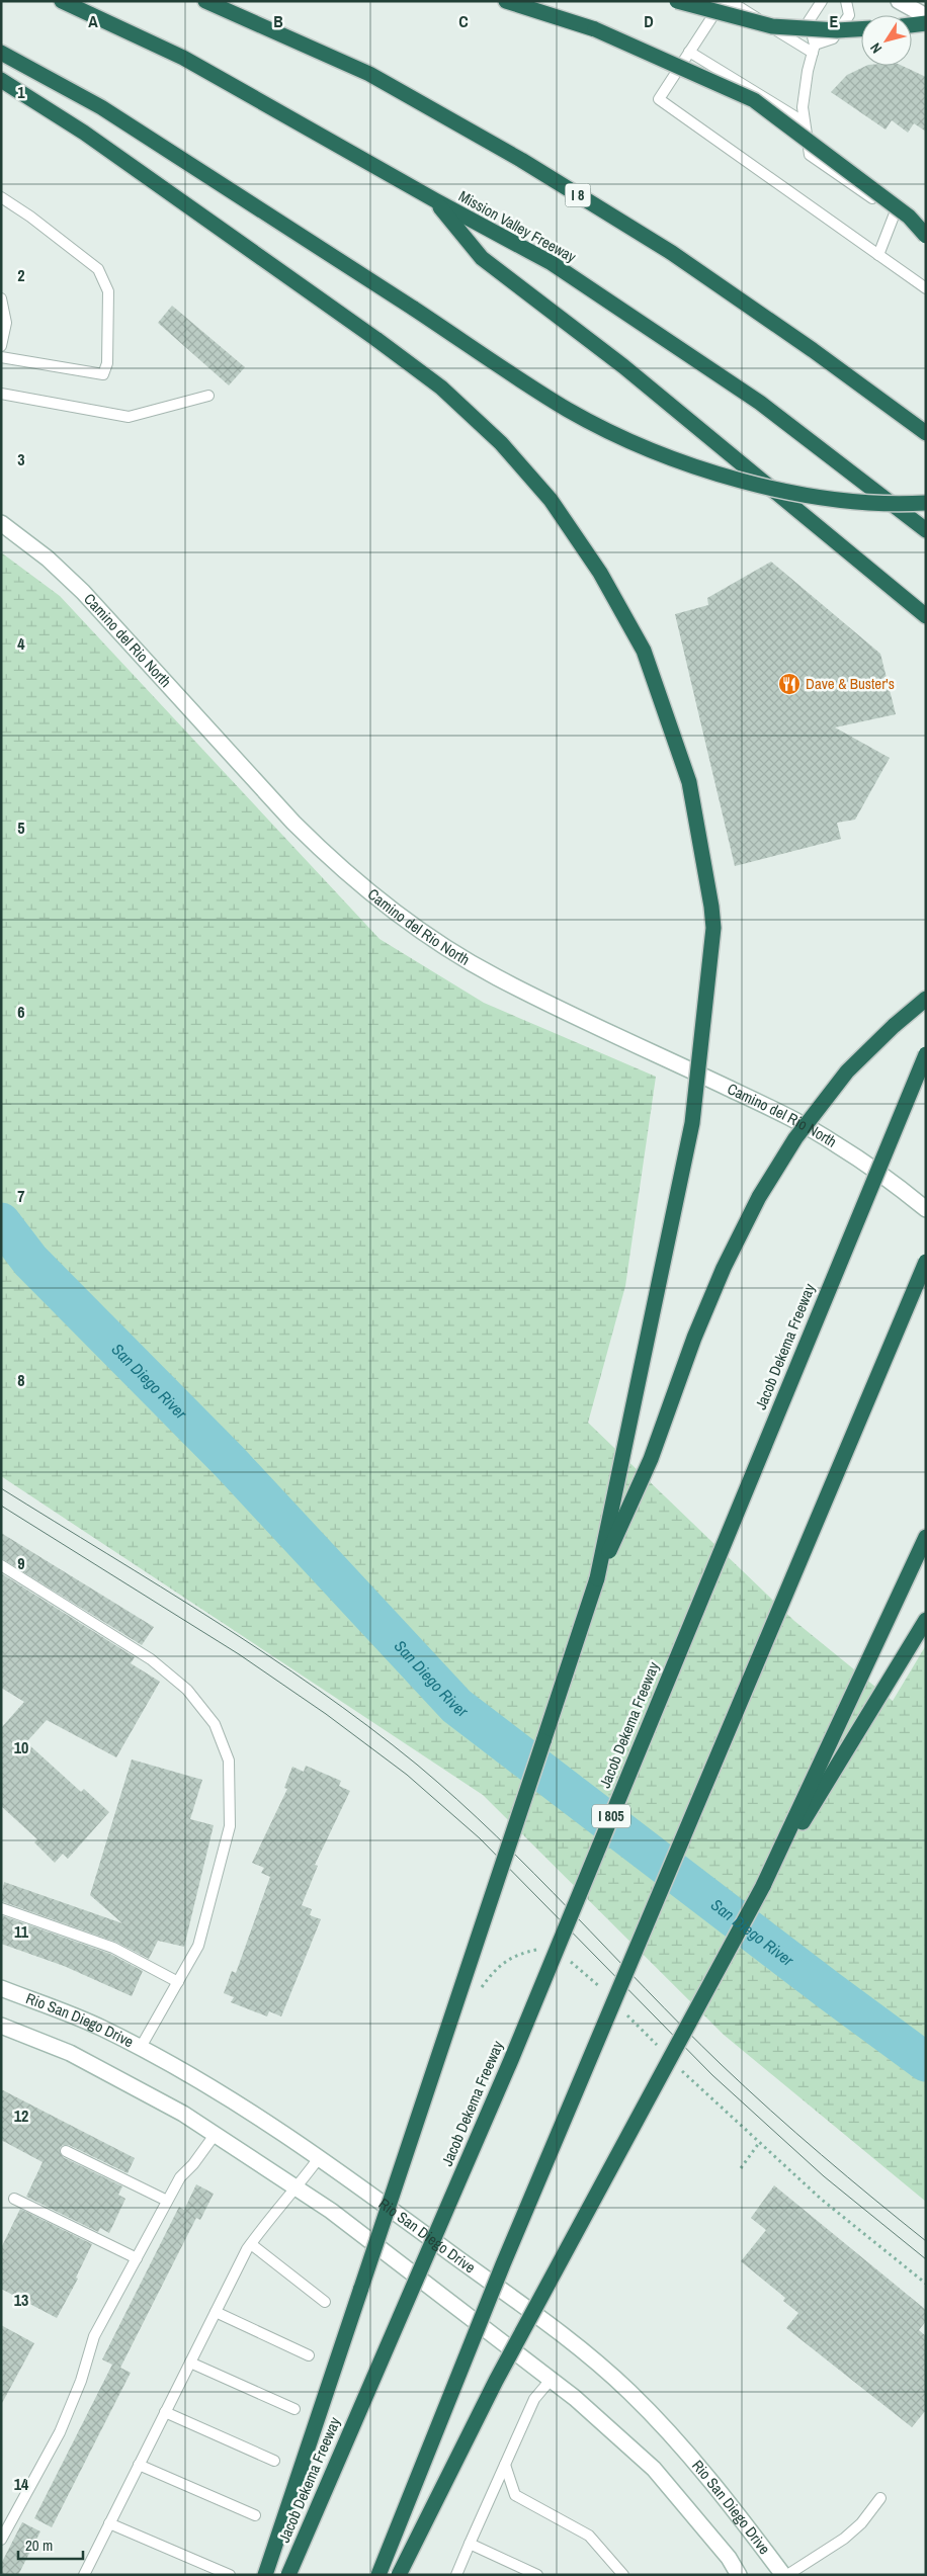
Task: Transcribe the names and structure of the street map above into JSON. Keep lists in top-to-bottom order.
{
  "streets": {
    "highway": [
      "I 8",
      "Mission Valley Freeway",
      "Jacob Dekema Freeway",
      "I 805"
    ],
    "main road": ["Camino del Rio North", "Rio San Diego Drive"]
  },
  "water": ["San Diego River"],
  "places": {
    "restaurant": ["Dave & Buster's"]
  },
  "scale_bar": "20 m",
  "north": "bottom left",
  "grid": {
    "columns": [
      "A",
      "B",
      "C",
      "D",
      "E"
    ],
    "rows": [
      "1",
      "2",
      "3",
      "4",
      "5",
      "6",
      "7",
      "8",
      "9",
      "10",
      "11",
      "12",
      "13",
      "14"
    ]
  }
}
